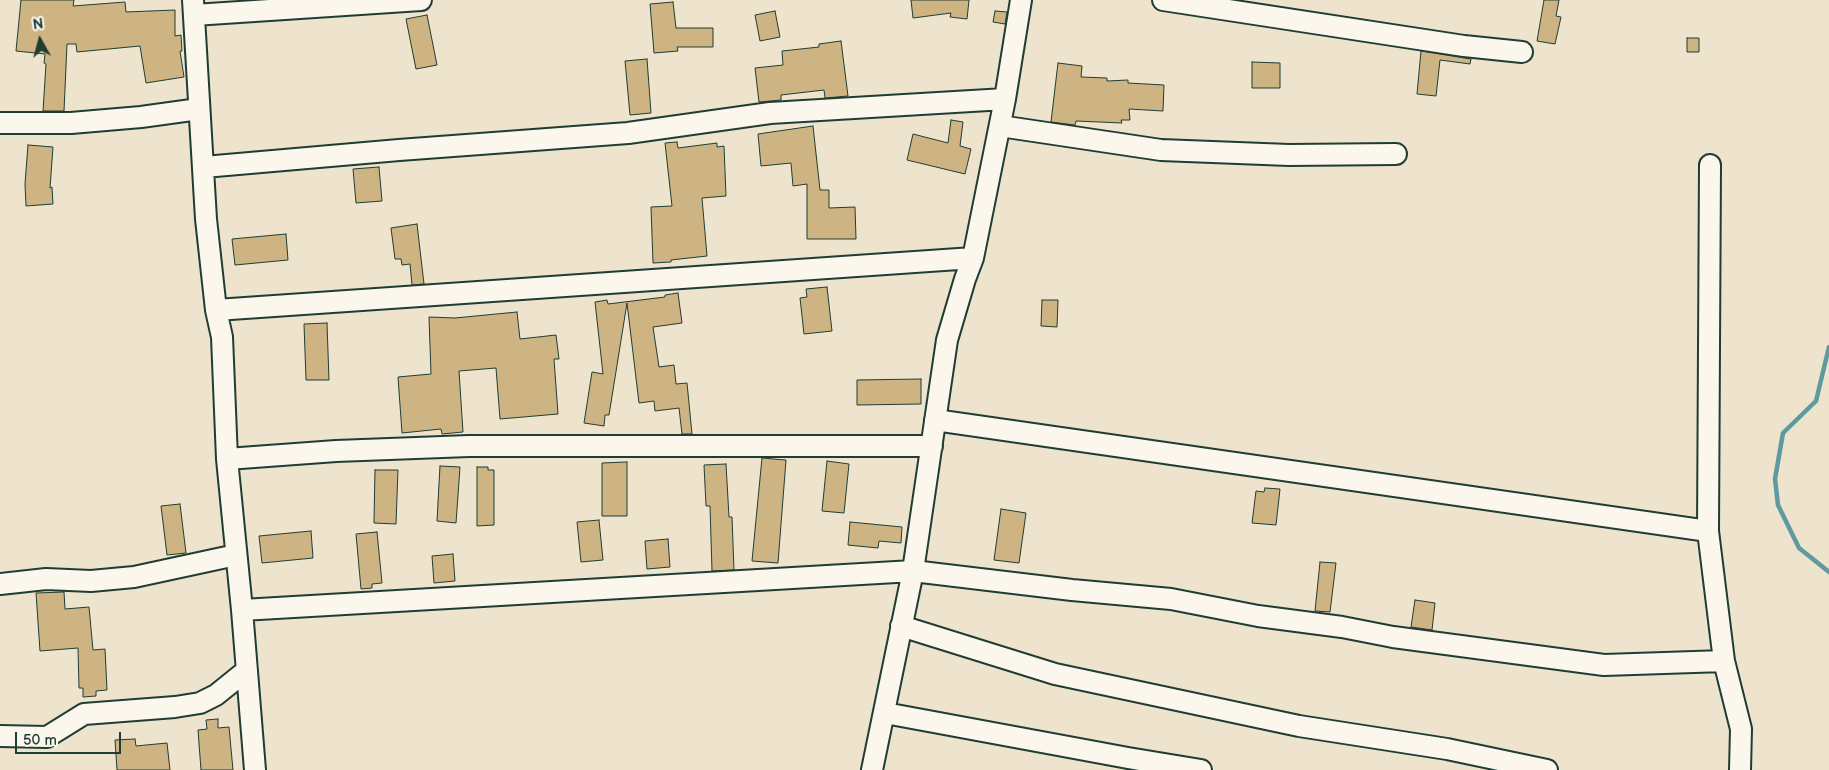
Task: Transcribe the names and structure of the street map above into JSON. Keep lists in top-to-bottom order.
{
  "scale_bar": "50 m",
  "north": "top"
}
